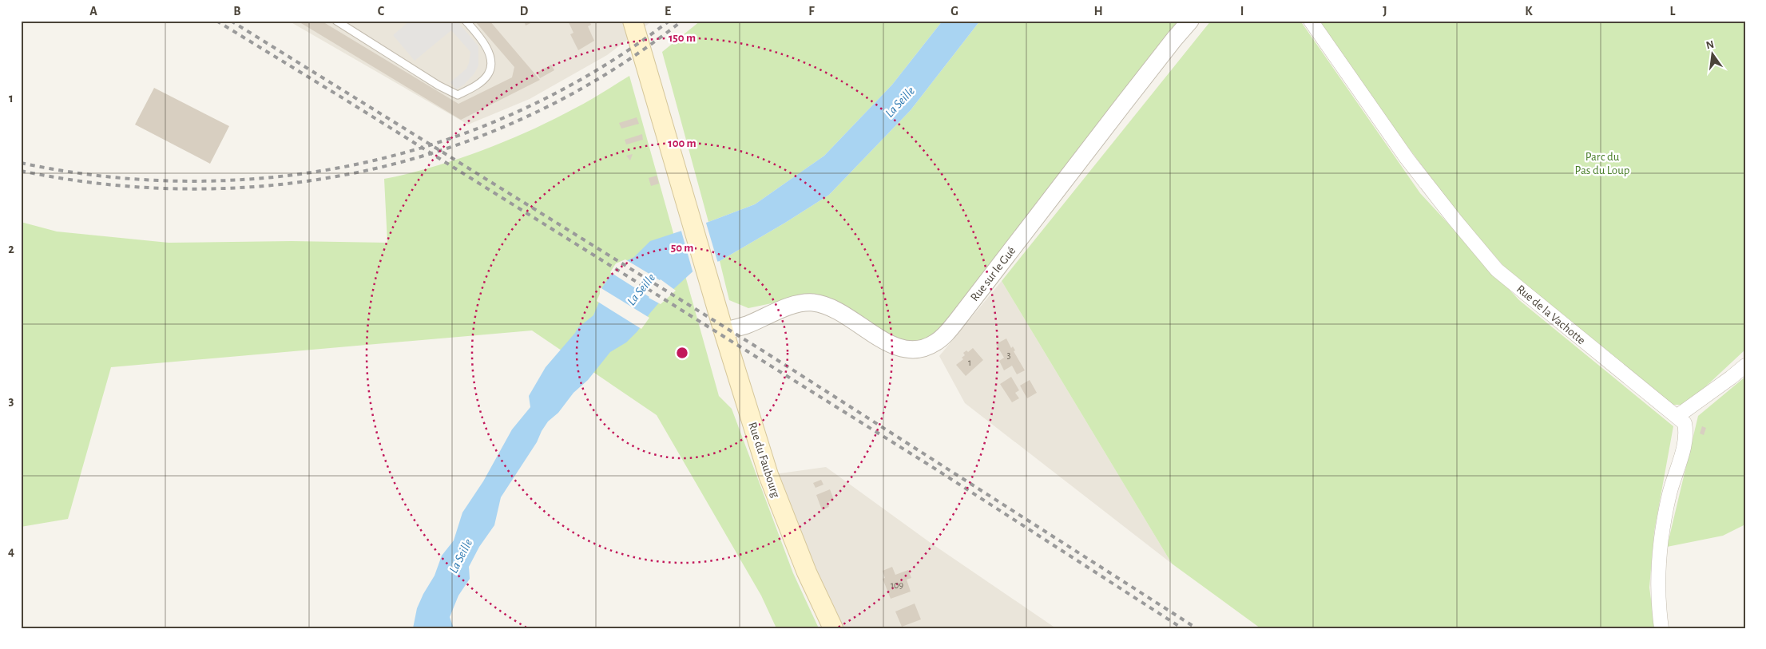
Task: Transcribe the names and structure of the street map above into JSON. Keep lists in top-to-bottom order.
{
  "streets": {
    "main road": ["Rue du Faubourg"],
    "street": ["Rue sur le Gué", "Rue de la Vachotte"]
  },
  "crossings": [
    ["Rue sur le Gué", "Rue du Faubourg"]
  ],
  "water": ["La Seille"],
  "parks": ["Parc du Pas du Loup"],
  "house_numbers": ["3", "1", "109"],
  "north": "top",
  "grid": {
    "columns": [
      "A",
      "B",
      "C",
      "D",
      "E",
      "F",
      "G",
      "H",
      "I",
      "J",
      "K",
      "L"
    ],
    "rows": [
      "1",
      "2",
      "3",
      "4"
    ]
  },
  "rings": ["150 m", "100 m", "50 m"]
}
